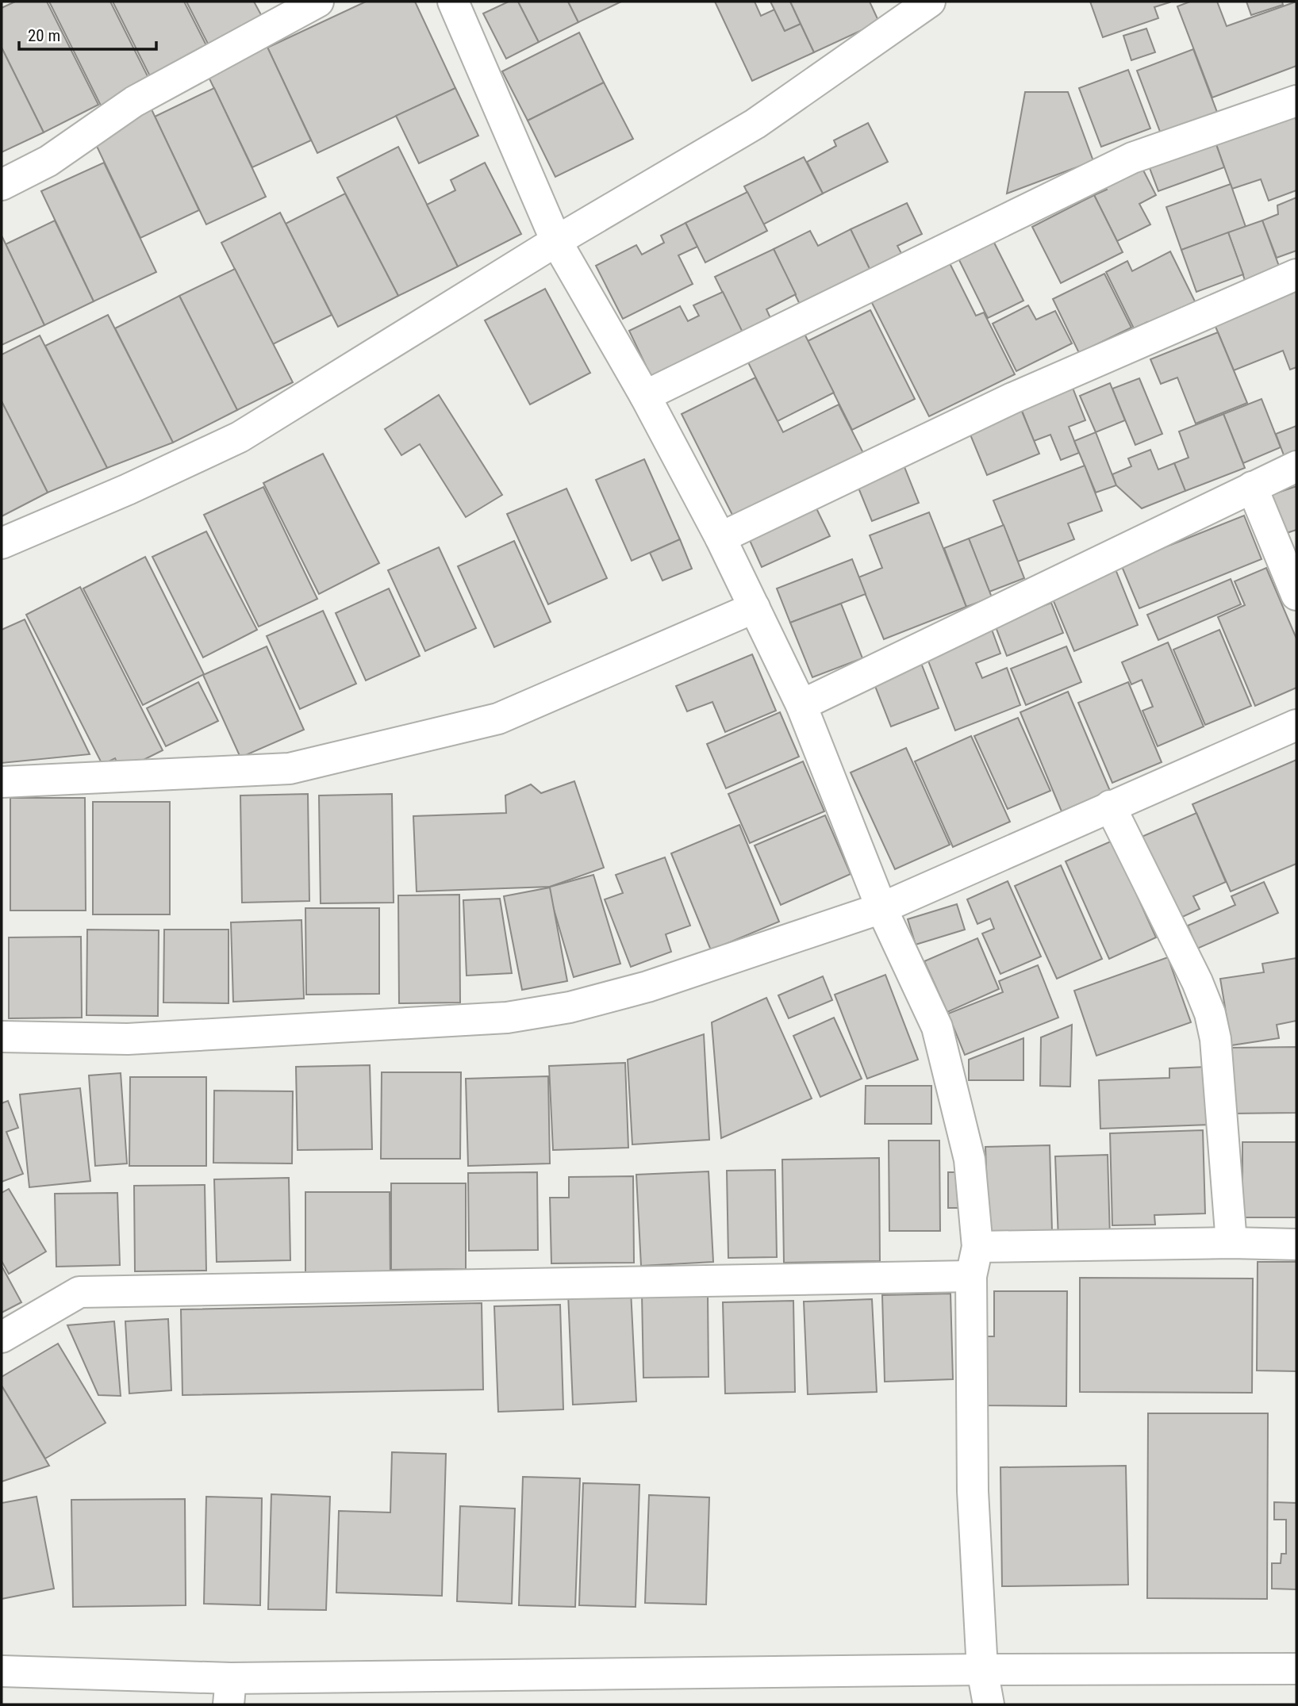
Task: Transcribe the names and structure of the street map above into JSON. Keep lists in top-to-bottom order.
{
  "scale_bar": "20 m"
}
